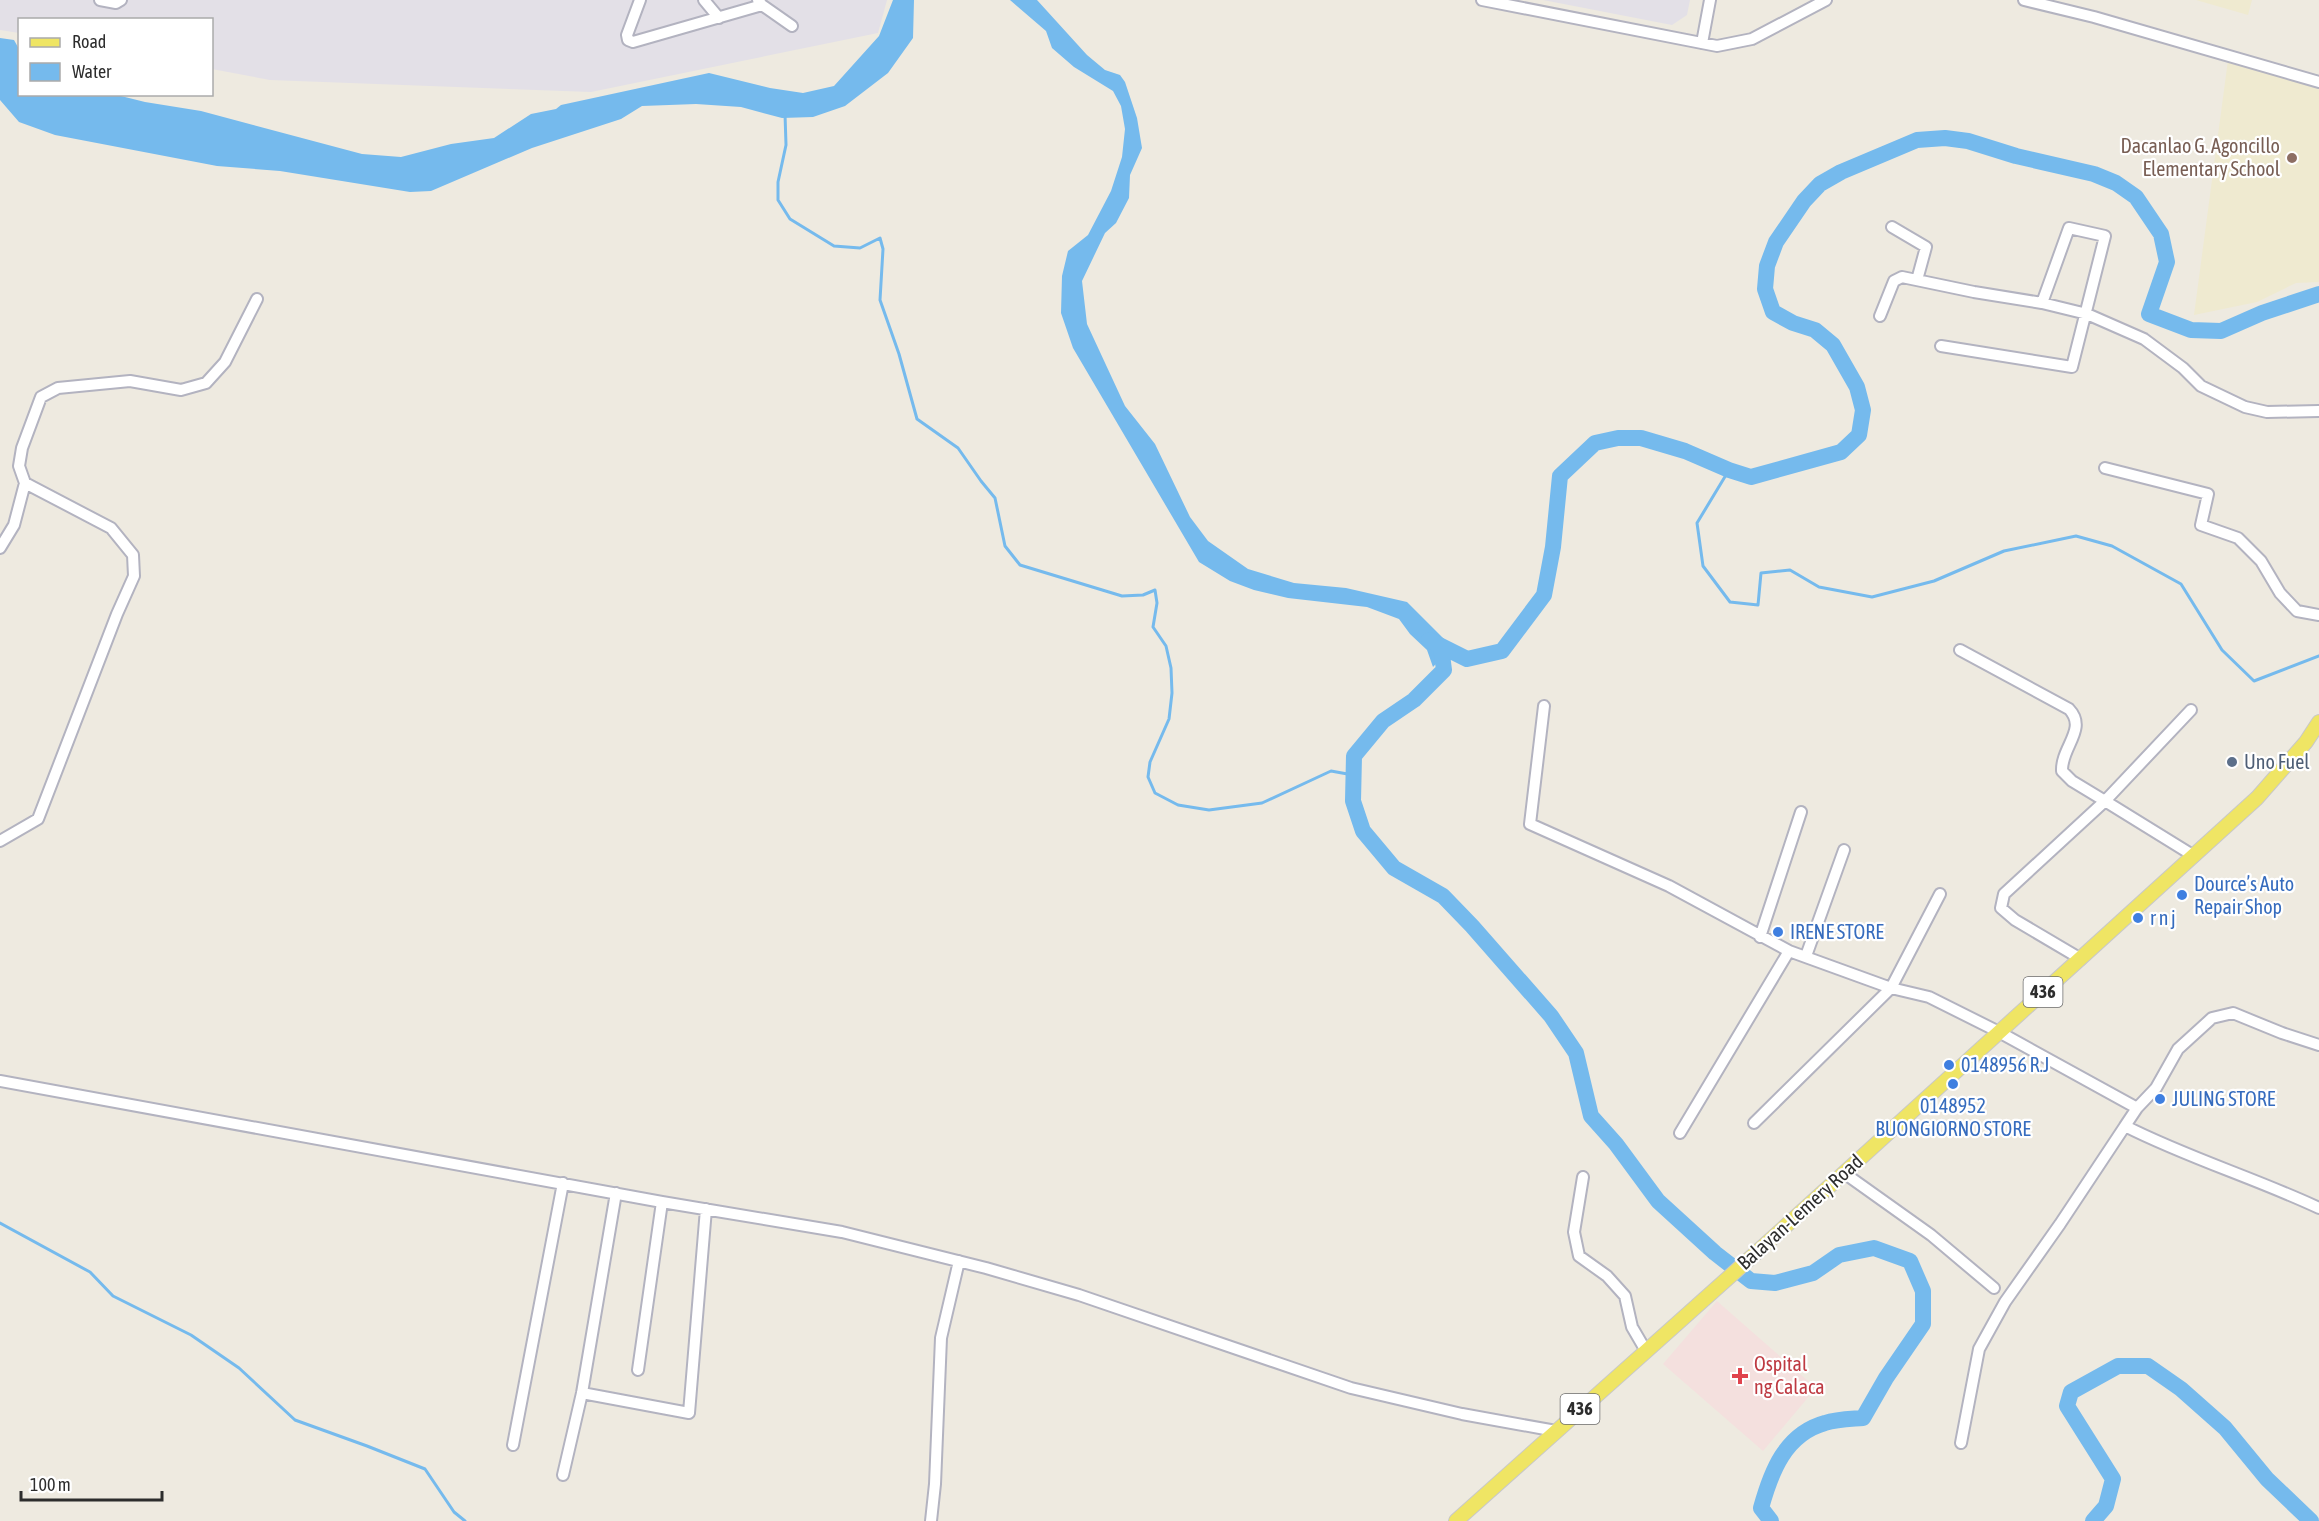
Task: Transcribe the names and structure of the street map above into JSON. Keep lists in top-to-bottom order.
{
  "streets": {
    "main road": ["436", "Balayan-Lemery Road"]
  },
  "places": {
    "other": [
      "Dacanlao G. Agoncillo Elementary School",
      "Uno Fuel",
      "Dource’s Auto Repair Shop",
      "r n j",
      "IRENE STORE",
      "0148956 R.J",
      "0148952 BUONGIORNO STORE",
      "JULING STORE"
    ],
    "health": ["Ospital ng Calaca"]
  },
  "legend": ["Road", "Water"],
  "scale_bar": "100 m"
}
